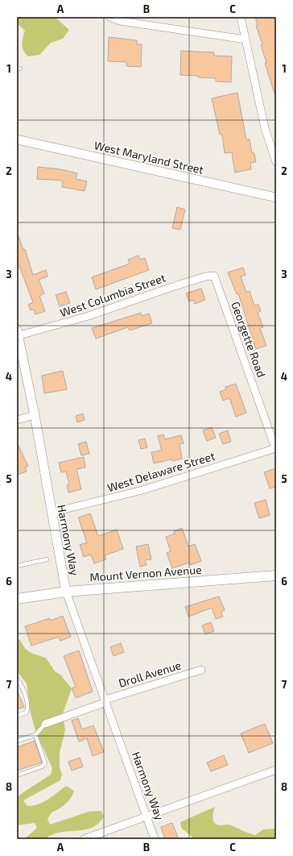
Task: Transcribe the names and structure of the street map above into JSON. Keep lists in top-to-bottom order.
{
  "streets": {
    "main road": ["Mount Vernon Avenue"],
    "street": [
      "West Maryland Street",
      "West Columbia Street",
      "Georgette Road",
      "West Delaware Street",
      "Harmony Way",
      "Droll Avenue"
    ]
  },
  "crossings": [
    ["West Columbia Street", "Georgette Road"],
    ["West Columbia Street", "Harmony Way"],
    ["Georgette Road", "West Delaware Street"],
    ["West Delaware Street", "Harmony Way"],
    ["Harmony Way", "Mount Vernon Avenue"],
    ["Harmony Way", "Droll Avenue"]
  ],
  "grid": {
    "columns": ["A", "B", "C"],
    "rows": [
      "1",
      "2",
      "3",
      "4",
      "5",
      "6",
      "7",
      "8"
    ]
  }
}
